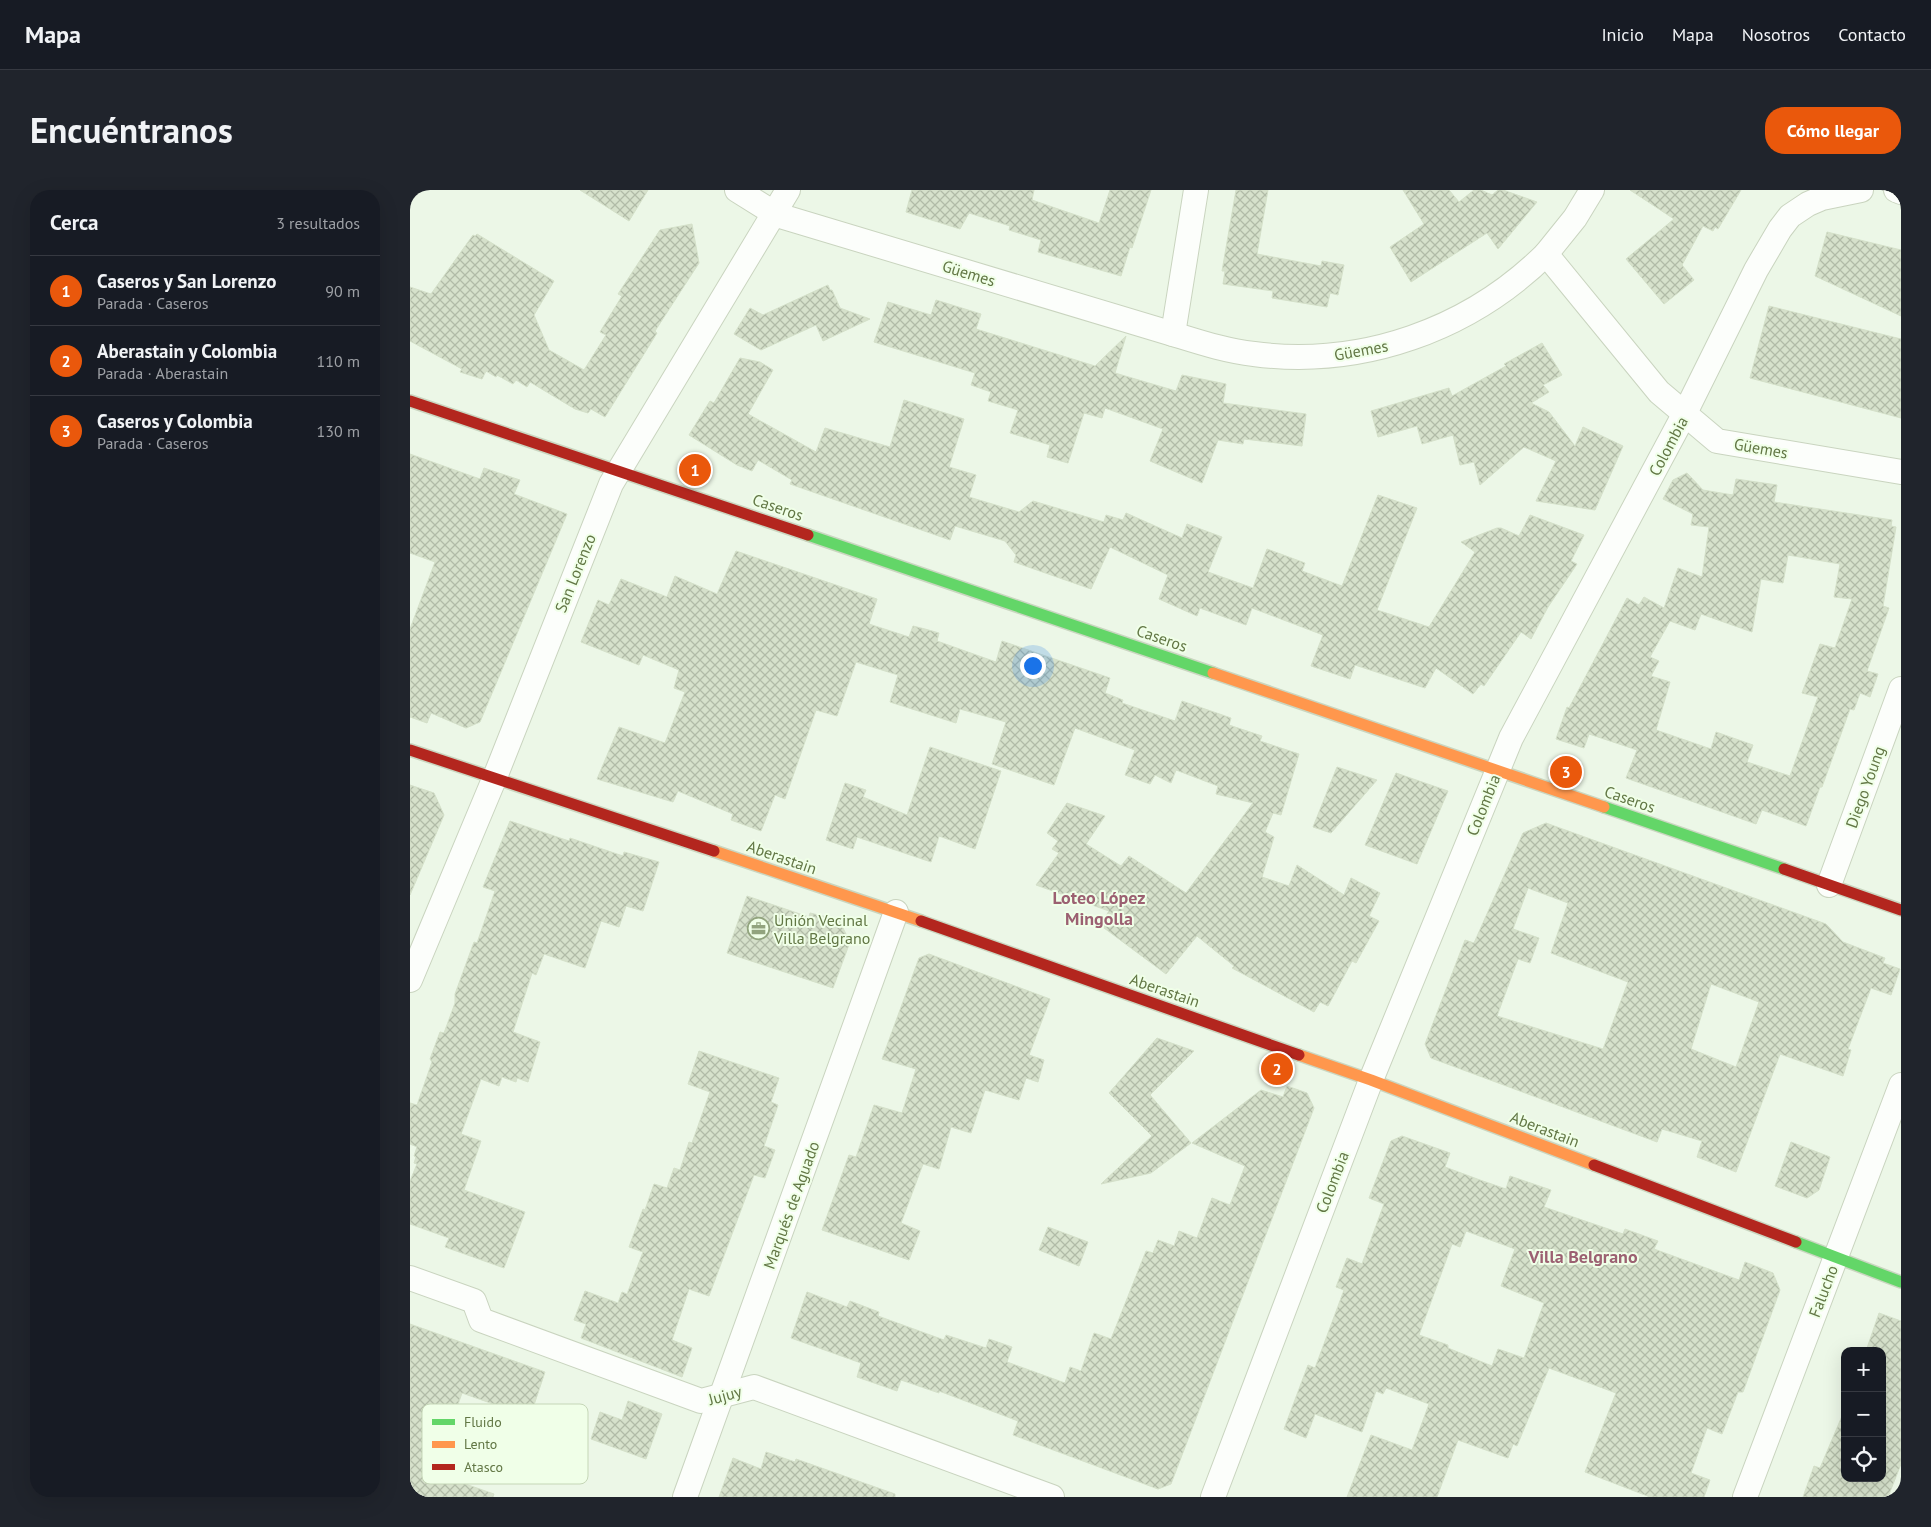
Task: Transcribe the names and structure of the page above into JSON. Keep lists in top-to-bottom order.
{
  "streets": {
    "street": [
      "Güemes",
      "Colombia",
      "Caseros",
      "San Lorenzo",
      "Diego Young",
      "Aberastain",
      "Marqués de Aguado",
      "Falucho",
      "Jujuy"
    ]
  },
  "crossings": [
    ["Güemes", "Colombia"],
    ["Güemes", "San Lorenzo"],
    ["Colombia", "Caseros"],
    ["Colombia", "Aberastain"],
    ["Caseros", "San Lorenzo"],
    ["Caseros", "Diego Young"],
    ["San Lorenzo", "Aberastain"],
    ["Aberastain", "Marqués de Aguado"],
    ["Aberastain", "Falucho"],
    ["Marqués de Aguado", "Jujuy"]
  ],
  "districts": ["Loteo López Mingolla", "Villa Belgrano"],
  "places": {
    "office": ["Unión Vecinal Villa Belgrano"]
  },
  "legend": ["Fluido", "Lento", "Atasco"],
  "page": {
    "header": "Mapa",
    "nav": [
      "Inicio",
      "Mapa",
      "Nosotros",
      "Contacto"
    ],
    "title": "Encuéntranos",
    "buttons": "Cómo llegar",
    "heading": ["Cerca", "3 resultados"],
    "list": [
      {
        "mark": "1",
        "name": "Caseros y San Lorenzo",
        "note": "Parada · Caseros",
        "value": "90 m"
      },
      {
        "mark": "2",
        "name": "Aberastain y Colombia",
        "note": "Parada · Aberastain",
        "value": "110 m"
      },
      {
        "mark": "3",
        "name": "Caseros y Colombia",
        "note": "Parada · Caseros",
        "value": "130 m"
      }
    ],
    "pins": ["1", "3", "2"],
    "map_buttons": ["+", "−"]
  }
}
